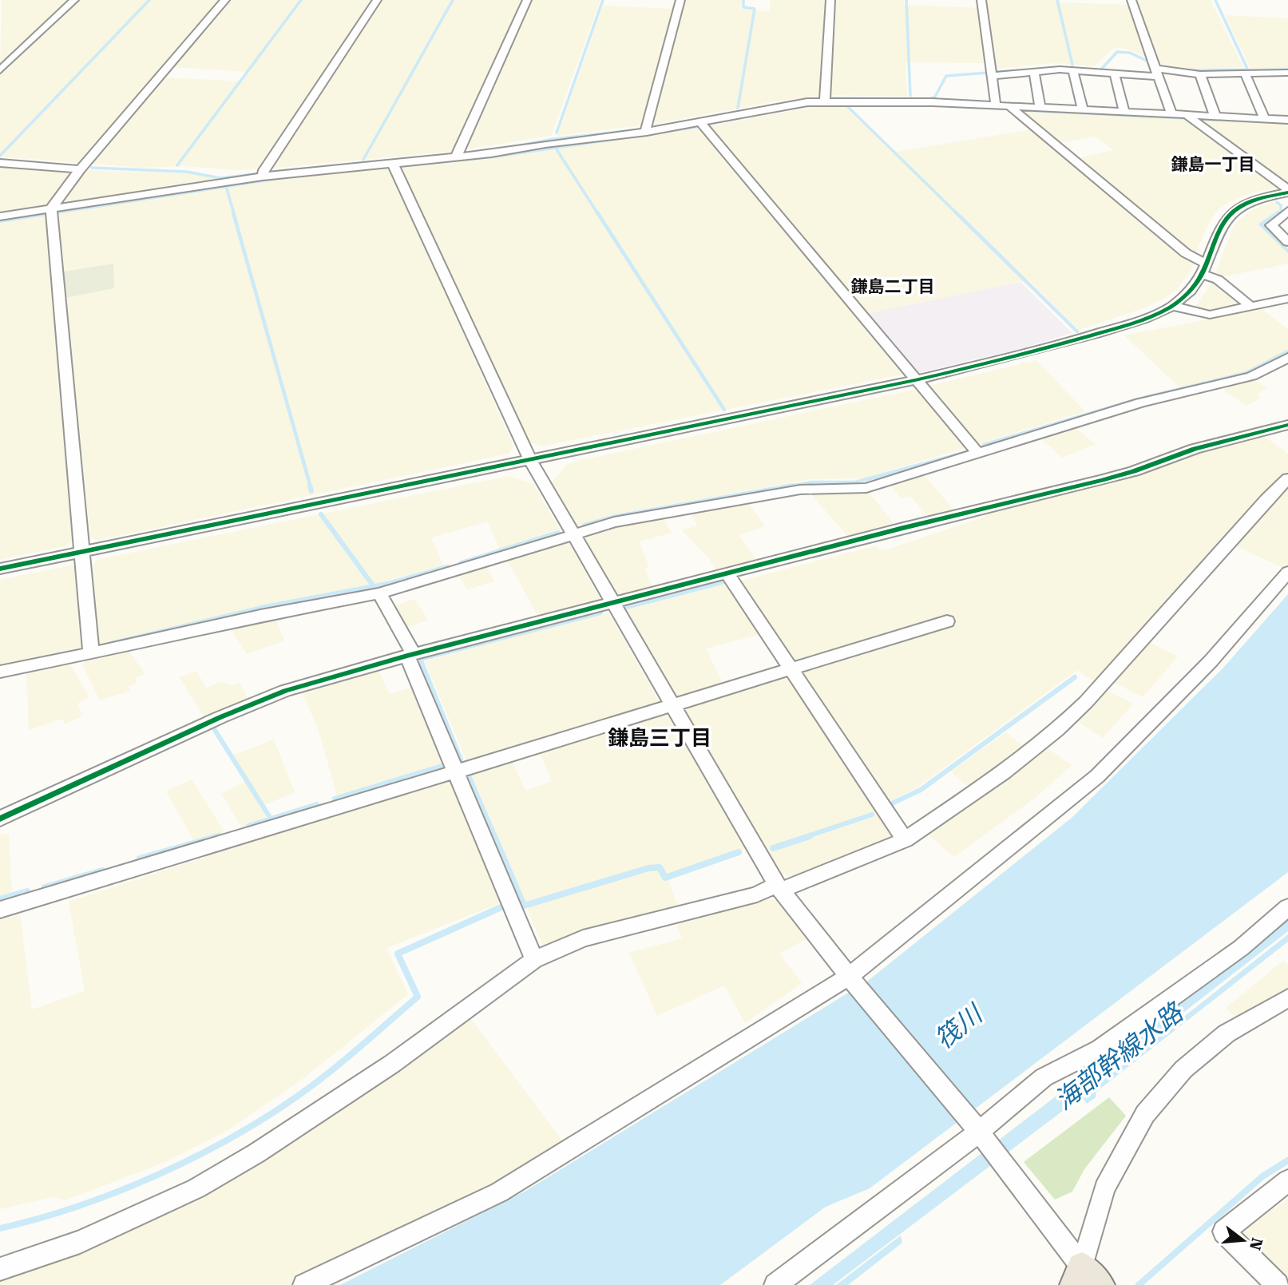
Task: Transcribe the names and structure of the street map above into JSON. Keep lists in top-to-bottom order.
{
  "districts": ["鎌島一丁目", "鎌島二丁目", "鎌島三丁目"],
  "water": ["筏川", "海部幹線水路"],
  "north": "right"
}
